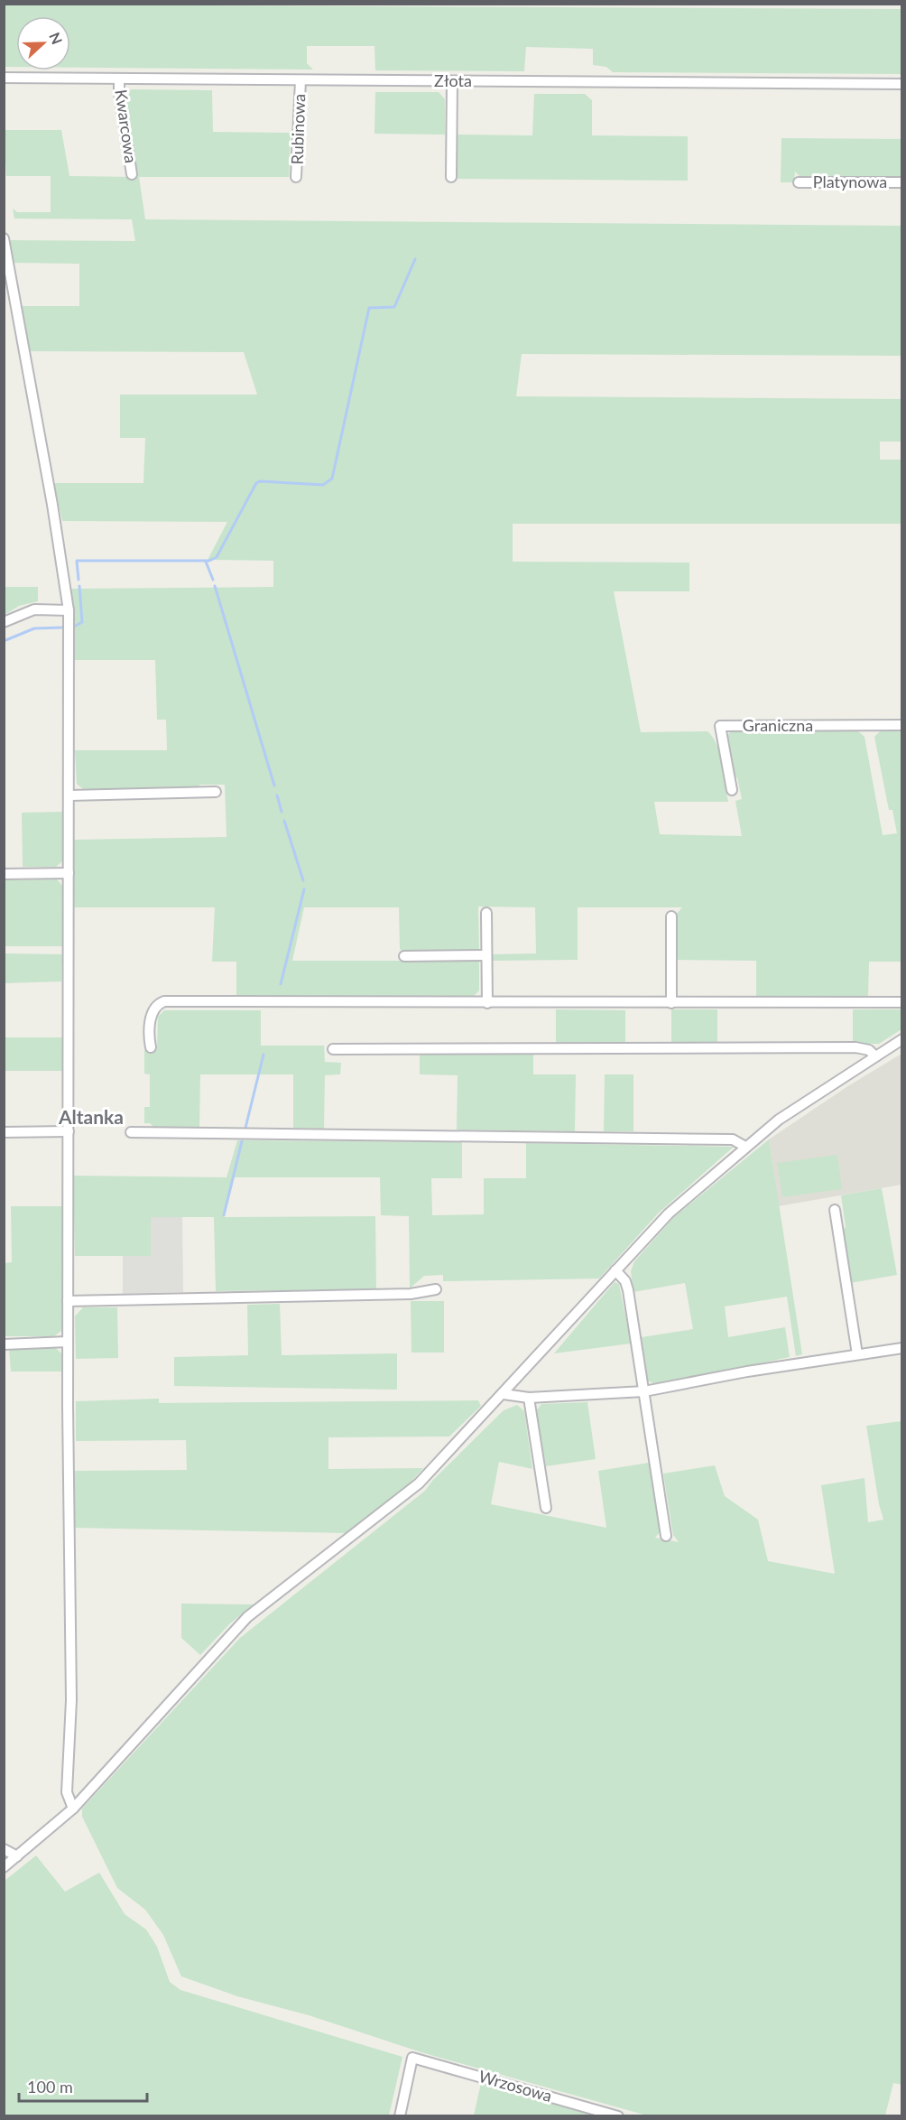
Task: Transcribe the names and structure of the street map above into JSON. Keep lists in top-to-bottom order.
{
  "streets": {
    "street": [
      "Złota",
      "Kwarcowa",
      "Rubinowa",
      "Platynowa",
      "Graniczna",
      "Wrzosowa"
    ]
  },
  "crossings": [
    ["Złota", "Kwarcowa"],
    ["Złota", "Rubinowa"]
  ],
  "districts": ["Altanka"],
  "scale_bar": "100 m",
  "north": "right"
}
